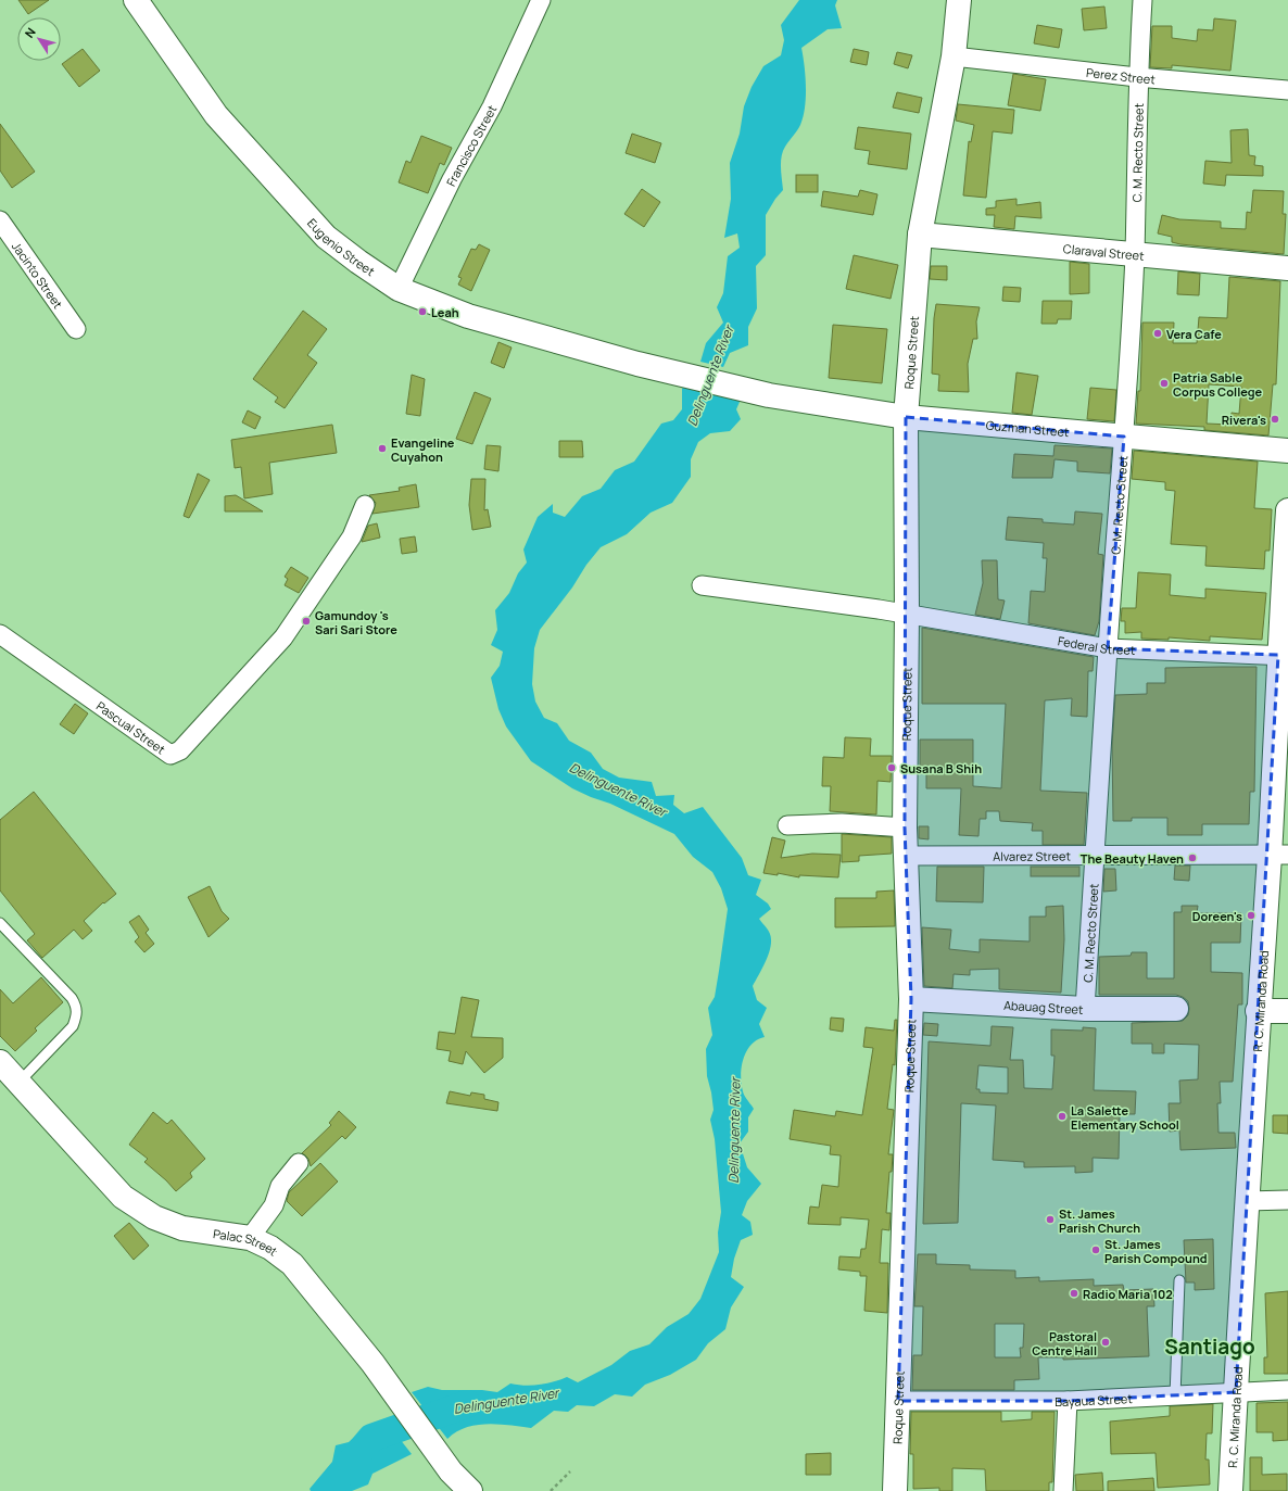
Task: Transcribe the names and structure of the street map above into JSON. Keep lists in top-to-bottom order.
{
  "streets": {
    "street": [
      "Perez Street",
      "Francisco Street",
      "C. M. Recto Street",
      "Eugenio Street",
      "Claraval Street",
      "Jacinto Street",
      "Roque Street",
      "Guzman Street",
      "Federal Street",
      "Pascual Street",
      "Alvarez Street",
      "R. C. Miranda Road",
      "Abauag Street",
      "Palac Street",
      "Bayaua Street"
    ]
  },
  "crossings": [
    ["Perez Street", "C. M. Recto Street"],
    ["Perez Street", "Roque Street"],
    ["Francisco Street", "Eugenio Street"],
    ["C. M. Recto Street", "Claraval Street"],
    ["C. M. Recto Street", "Guzman Street"],
    ["C. M. Recto Street", "Federal Street"],
    ["C. M. Recto Street", "Alvarez Street"],
    ["C. M. Recto Street", "Abauag Street"],
    ["Eugenio Street", "Guzman Street"],
    ["Claraval Street", "Roque Street"],
    ["Roque Street", "Guzman Street"],
    ["Roque Street", "Federal Street"],
    ["Roque Street", "Alvarez Street"],
    ["Roque Street", "Abauag Street"],
    ["Roque Street", "Bayaua Street"],
    ["Federal Street", "R. C. Miranda Road"],
    ["Alvarez Street", "R. C. Miranda Road"],
    ["R. C. Miranda Road", "Bayaua Street"]
  ],
  "districts": ["Santiago"],
  "water": ["Delinguente River"],
  "places": [
    "Leah",
    "Vera Cafe",
    "Patria Sable Corpus College",
    "Rivera's",
    "Evangeline Cuyahon",
    "Gamundoy 's Sari Sari Store",
    "Susana B Shih",
    "The Beauty Haven",
    "Doreen's",
    "La Salette Elementary School",
    "St. James Parish Church",
    "St. James Parish Compound",
    "Radio Maria 102",
    "Pastoral Centre Hall"
  ],
  "north": "top left"
}
